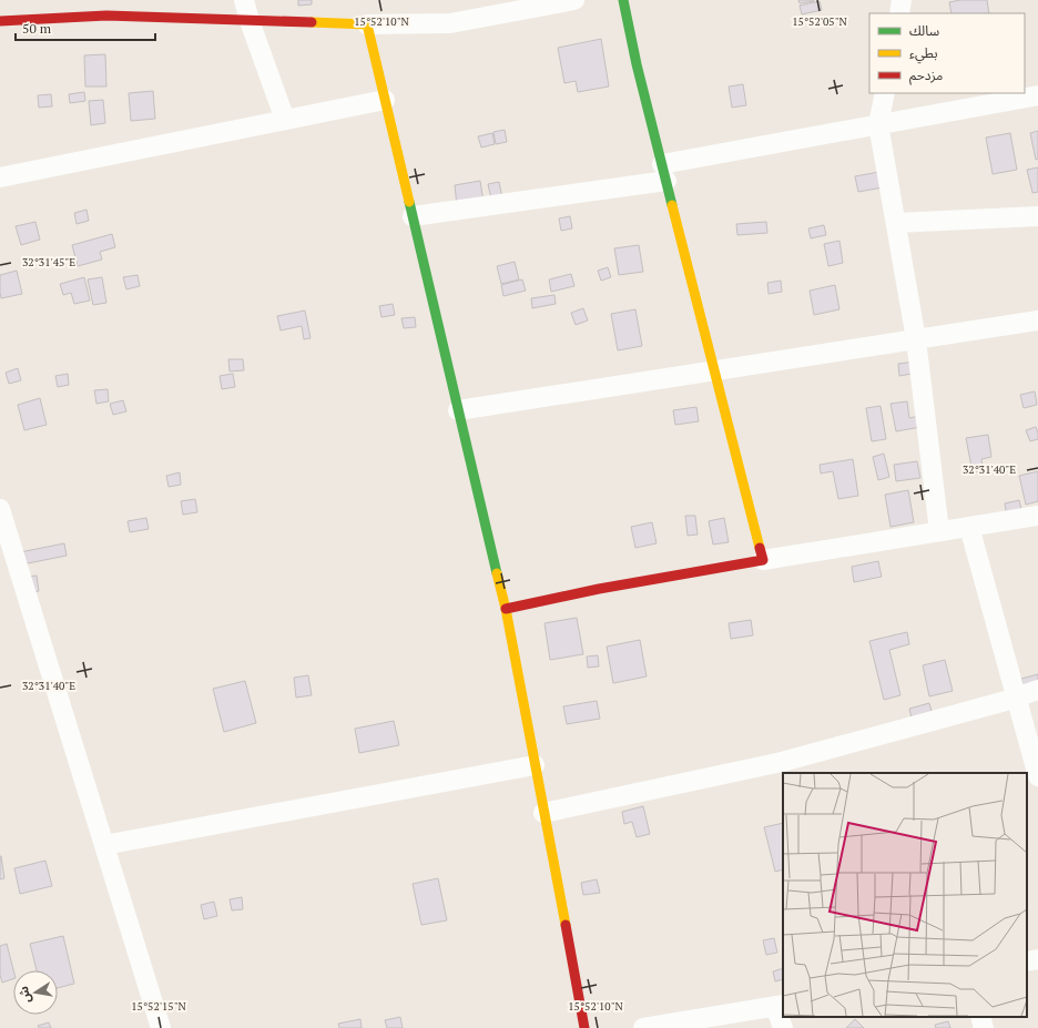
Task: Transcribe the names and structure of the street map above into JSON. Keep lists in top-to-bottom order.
{
  "legend": ["سالك", "بطيء", "مزدحم"],
  "scale_bar": "50 m",
  "north": "left",
  "coordinates": [
    "15°52'10\"N",
    "15°52'05\"N",
    "32°31'45\"E",
    "32°31'40\"E",
    "15°52'15\"N"
  ]
}
